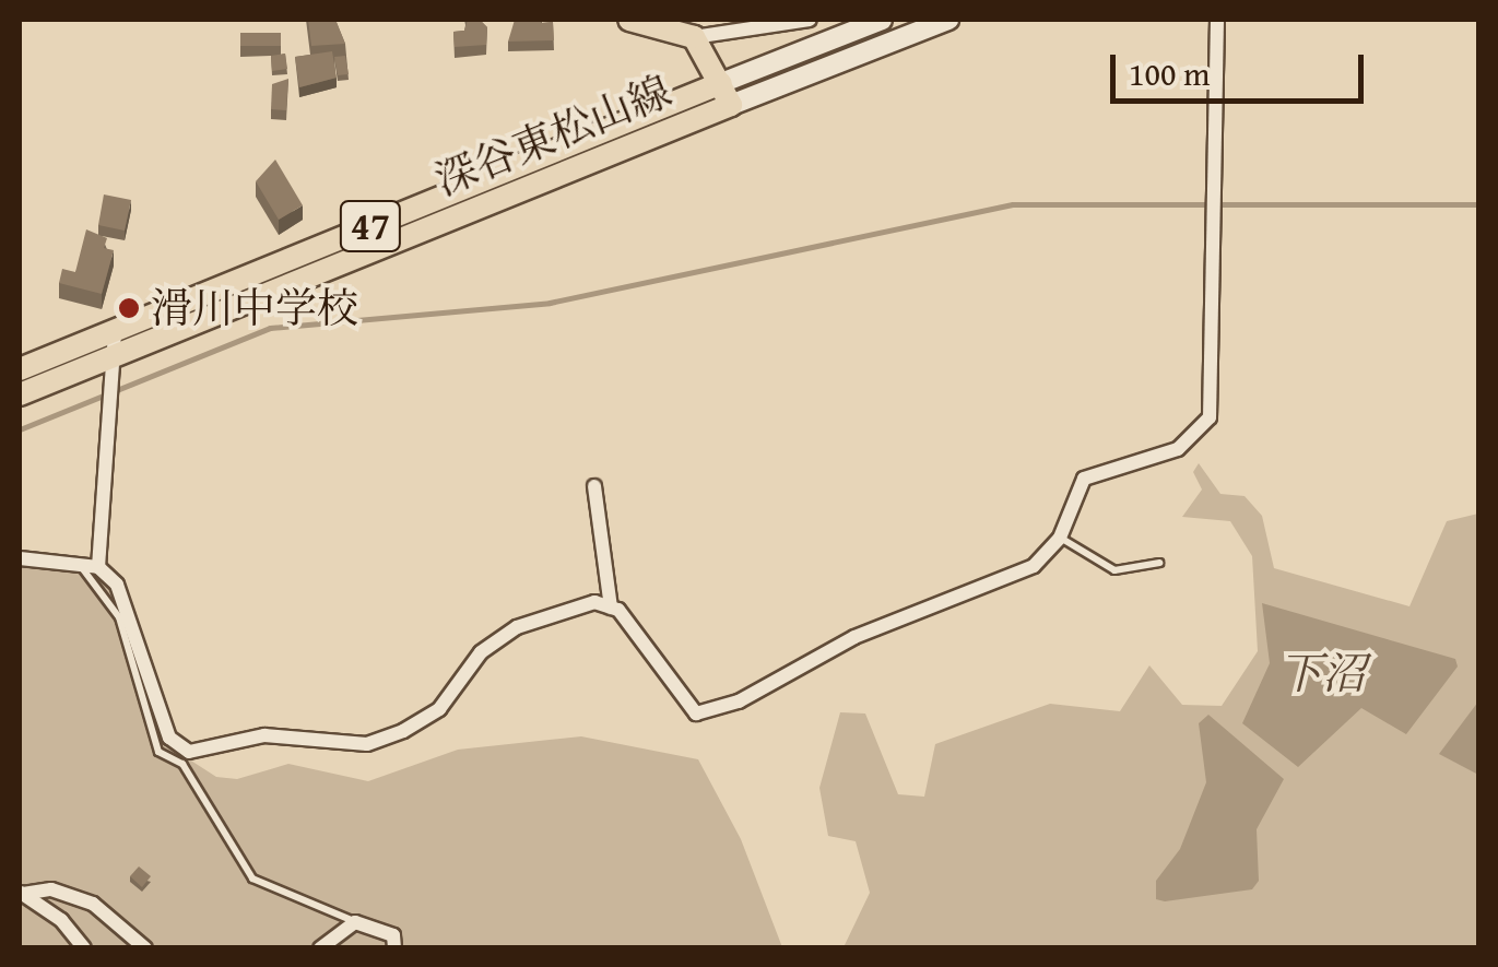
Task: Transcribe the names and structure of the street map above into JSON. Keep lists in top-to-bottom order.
{
  "streets": {
    "main road": ["深谷東松山線", "47"]
  },
  "water": ["下沼"],
  "places": ["滑川中学校"],
  "scale_bar": "100 m"
}
